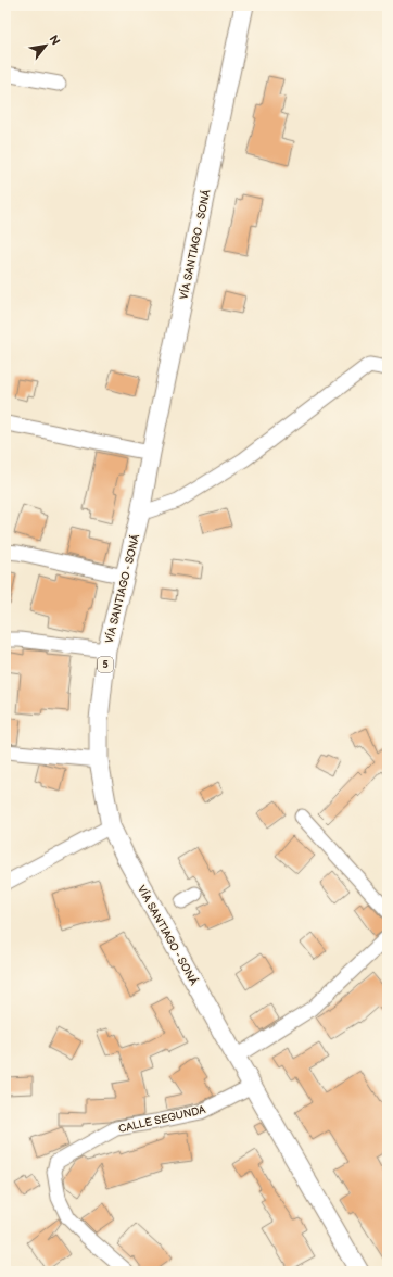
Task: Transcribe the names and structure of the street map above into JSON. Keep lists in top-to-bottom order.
{
  "streets": {
    "main road": ["VÍA SANTIAGO - SONÁ", "5"],
    "street": ["CALLE SEGUNDA"]
  },
  "crossings": [
    ["VÍA SANTIAGO - SONÁ", "CALLE SEGUNDA"]
  ],
  "north": "top right"
}
